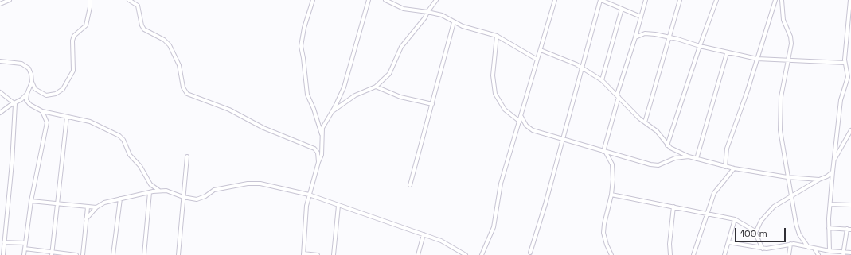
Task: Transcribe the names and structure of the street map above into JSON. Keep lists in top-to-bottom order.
{
  "scale_bar": "100 m"
}
